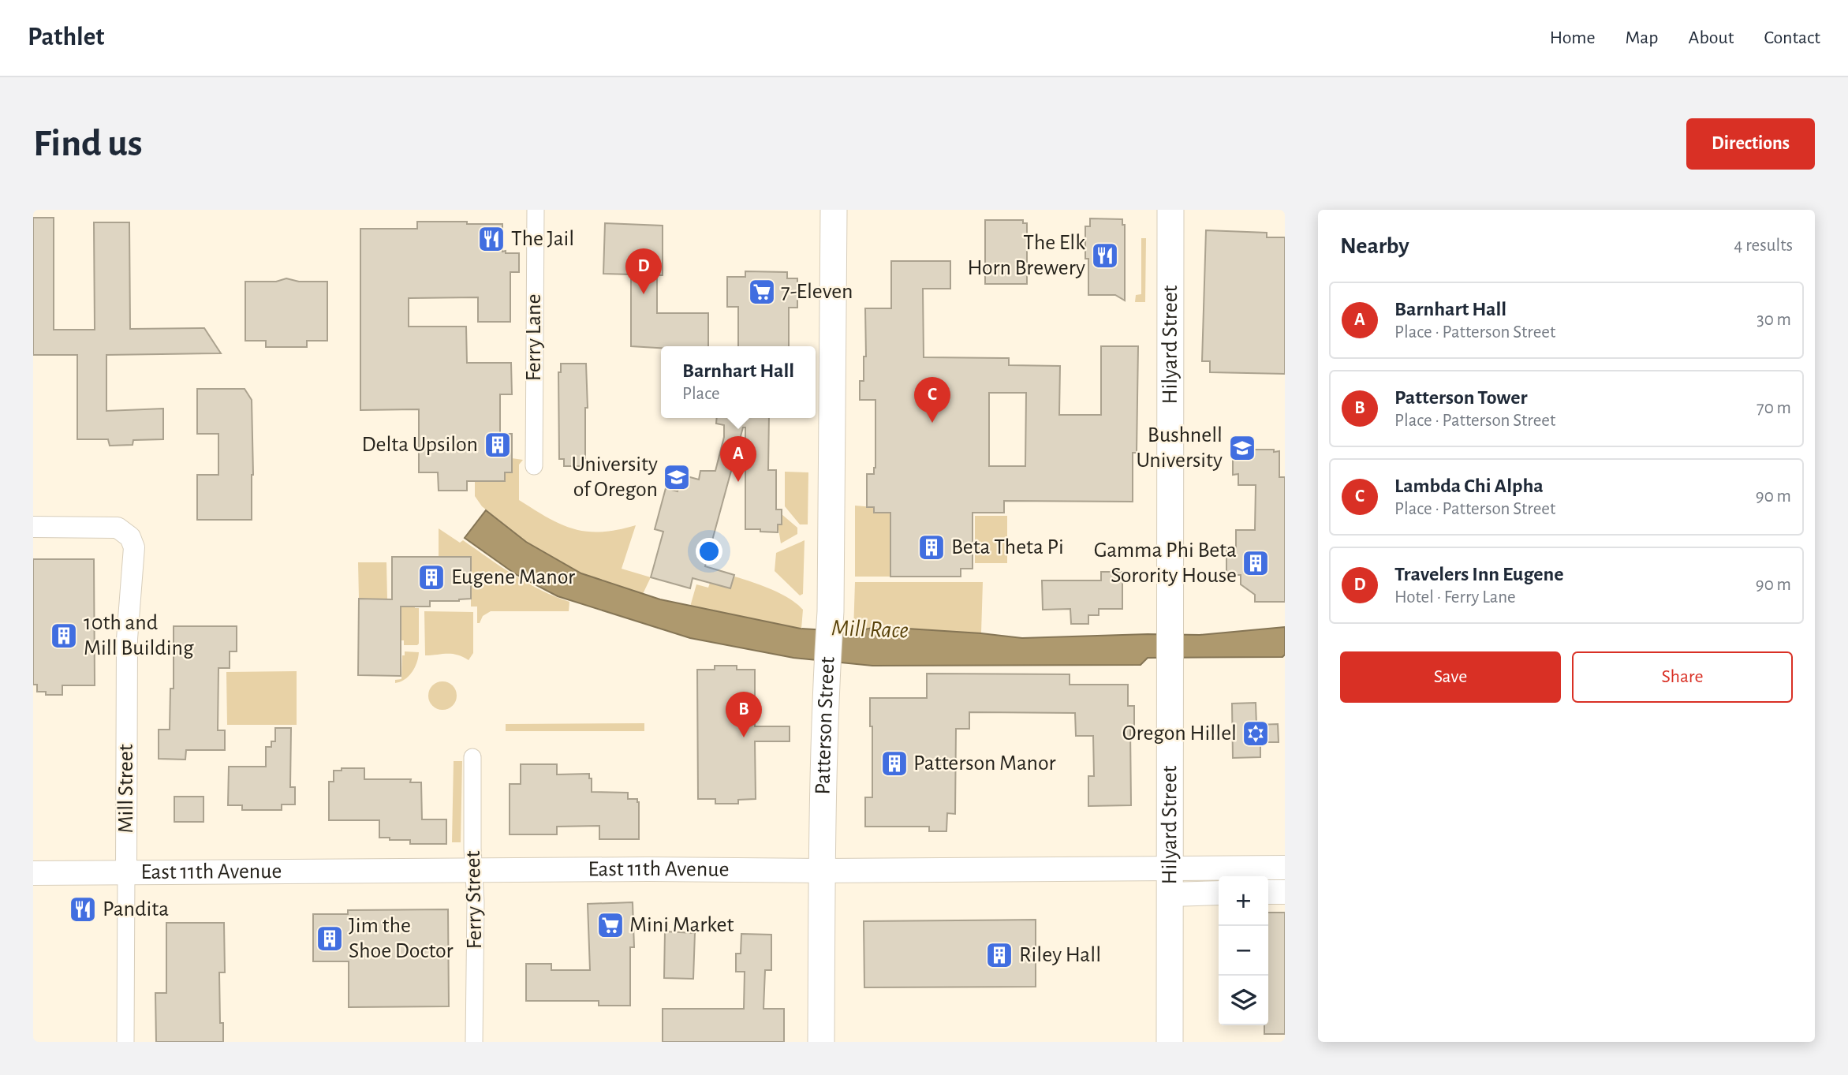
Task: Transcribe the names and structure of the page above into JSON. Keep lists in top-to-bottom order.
{
  "streets": {
    "main road": ["Hilyard Street", "Patterson Street", "East 11th Avenue"],
    "street": ["Ferry Lane", "Mill Street", "Ferry Street"]
  },
  "crossings": [
    ["Hilyard Street", "East 11th Avenue"],
    ["Patterson Street", "East 11th Avenue"],
    ["Mill Street", "East 11th Avenue"],
    ["East 11th Avenue", "Ferry Street"]
  ],
  "water": ["Mill Race"],
  "places": {
    "restaurant": ["The Jail", "The Elk Horn Brewery", "Pandita"],
    "supermarket": ["7-Eleven", "Mini Market"],
    "building": [
      "Delta Upsilon",
      "Beta Theta Pi",
      "Gamma Phi Beta Sorority House",
      "Eugene Manor",
      "10th and Mill Building",
      "Patterson Manor",
      "Jim the Shoe Doctor",
      "Riley Hall"
    ],
    "school or university": ["Bushnell University", "University of Oregon"],
    "synagogue": ["Oregon Hillel"]
  },
  "page": {
    "header": "Pathlet",
    "nav": [
      "Home",
      "Map",
      "About",
      "Contact"
    ],
    "buttons": [
      "Directions",
      ["Save", "Share"]
    ],
    "title": "Find us",
    "heading": ["Nearby", "4 results"],
    "pins": [
      "D",
      "C",
      "A",
      "B"
    ],
    "list": [
      {
        "mark": "A",
        "name": "Barnhart Hall",
        "note": "Place · Patterson Street",
        "value": "30 m"
      },
      {
        "mark": "B",
        "name": "Patterson Tower",
        "note": "Place · Patterson Street",
        "value": "70 m"
      },
      {
        "mark": "C",
        "name": "Lambda Chi Alpha",
        "note": "Place · Patterson Street",
        "value": "90 m"
      },
      {
        "mark": "D",
        "name": "Travelers Inn Eugene",
        "note": "Hotel · Ferry Lane",
        "value": "90 m"
      }
    ],
    "popup": ["Barnhart Hall", "Place"],
    "map_buttons": ["+", "−"]
  }
}
